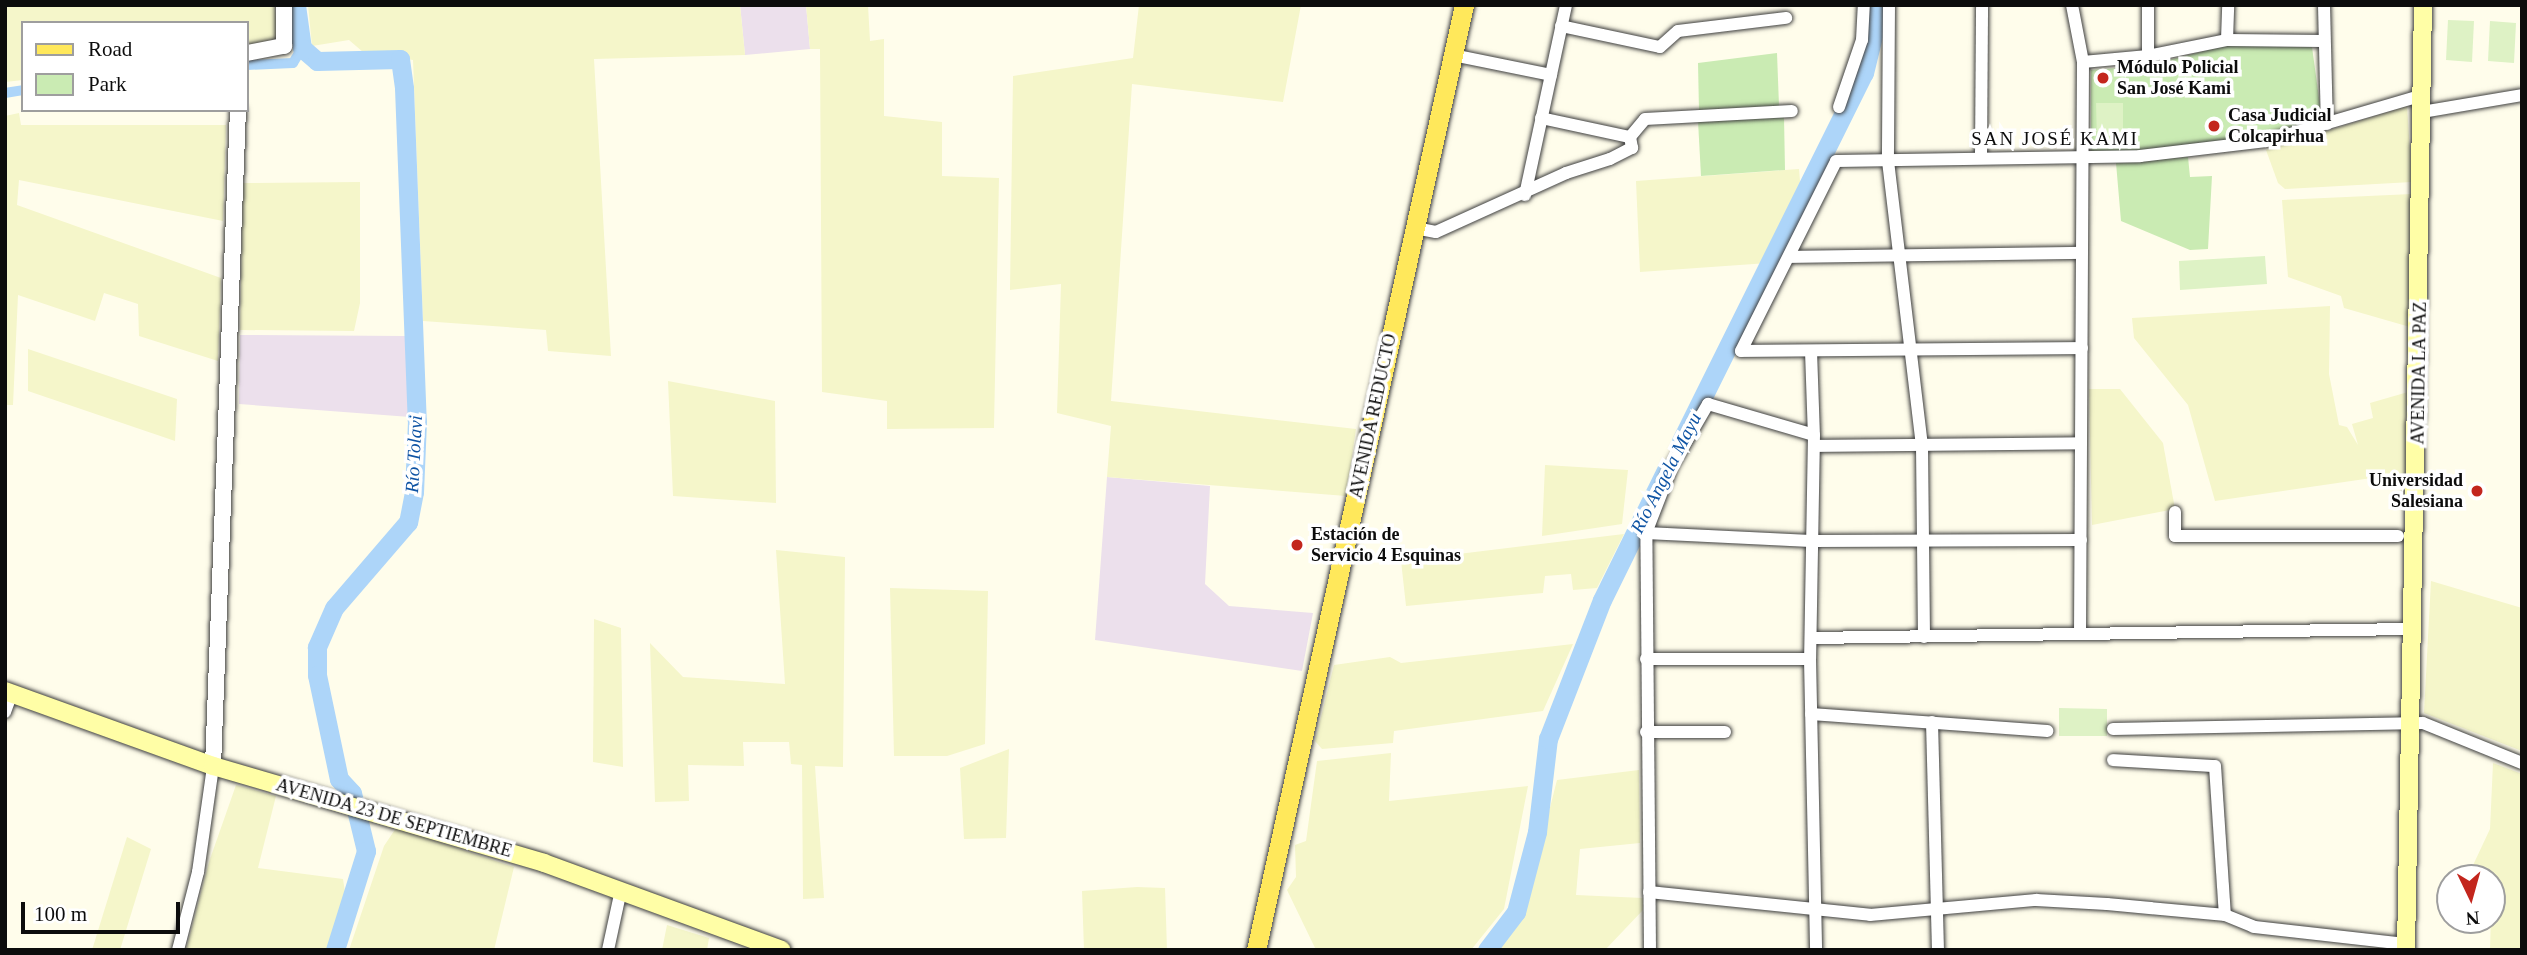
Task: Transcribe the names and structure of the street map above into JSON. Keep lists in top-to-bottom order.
{
  "streets": {
    "main road": ["AVENIDA LA PAZ", "AVENIDA REDUCTO", "AVENIDA 23 DE SEPTIEMBRE"]
  },
  "districts": ["SAN JOSÉ KAMI"],
  "water": ["Río Tolavi", "Río Angela Mayu"],
  "places": [
    "Módulo Policial San José Kami",
    "Casa Judicial Colcapirhua",
    "Universidad Salesiana",
    "Estación de Servicio 4 Esquinas"
  ],
  "legend": ["Road", "Park"],
  "scale_bar": "100 m",
  "north": "bottom"
}
